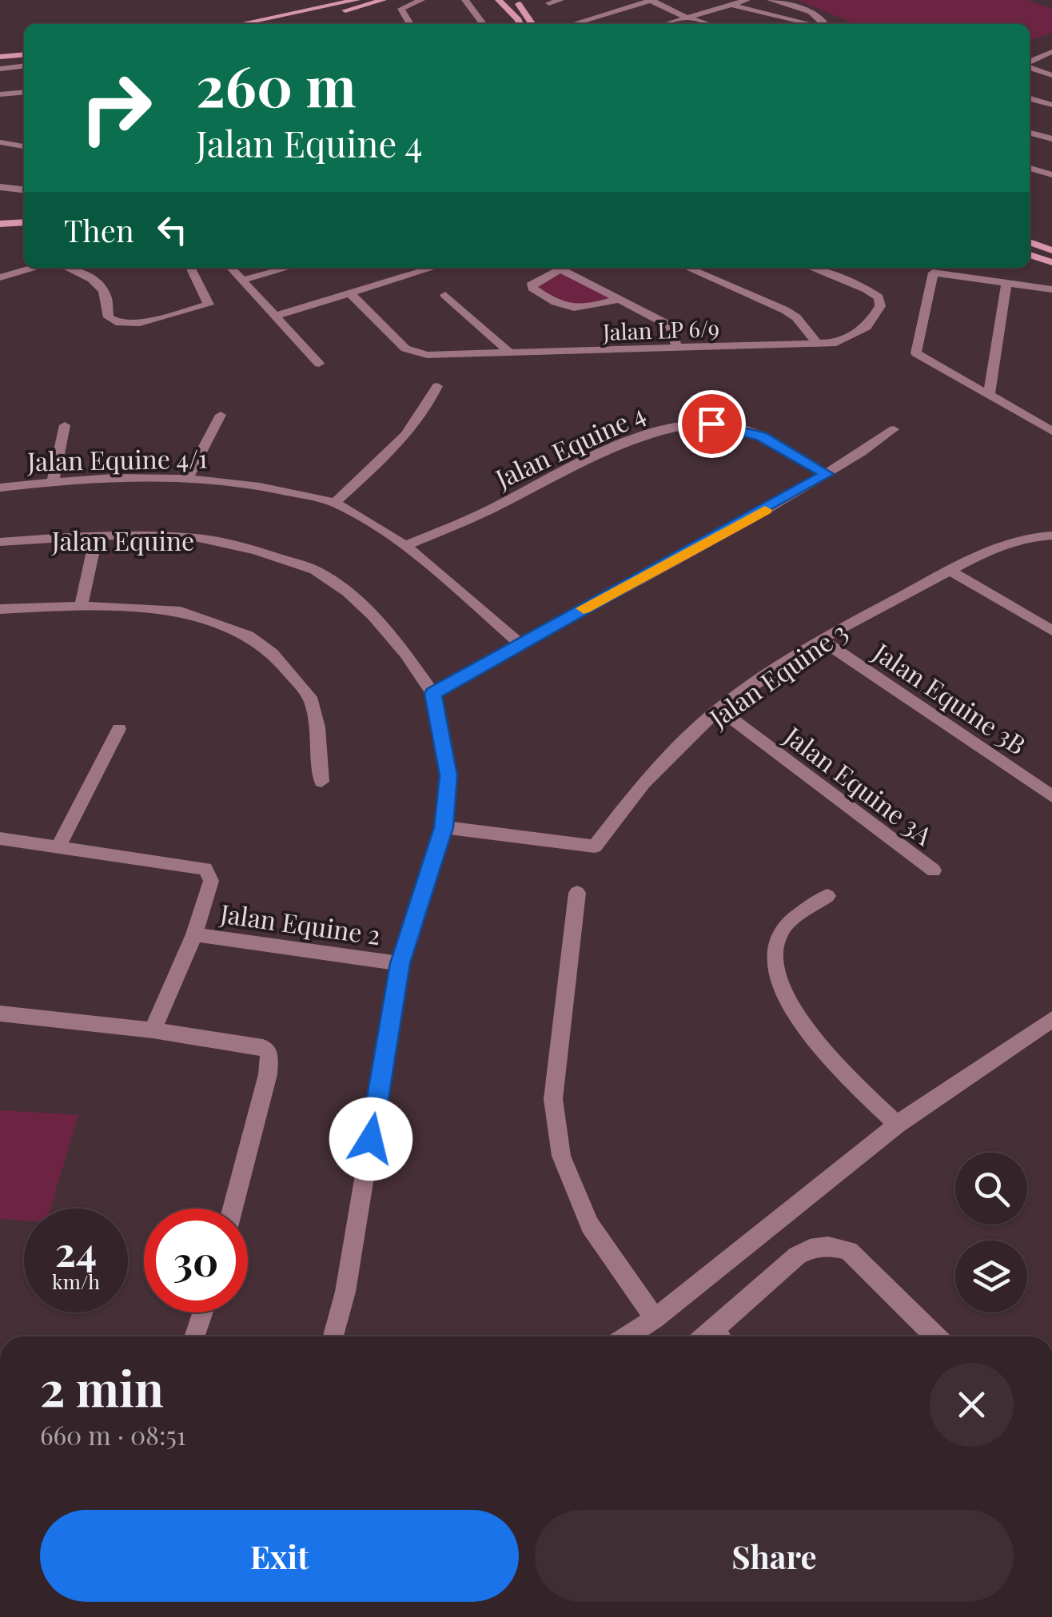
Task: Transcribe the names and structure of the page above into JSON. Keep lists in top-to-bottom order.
{
  "streets": {
    "street": [
      "Jalan LP 6/9",
      "Jalan Equine 4",
      "Jalan Equine 4/1",
      "Jalan Equine",
      "Jalan Equine 3",
      "Jalan Equine 3B",
      "Jalan Equine 3A",
      "Jalan Equine 2"
    ]
  },
  "crossings": [
    ["Jalan Equine 4", "Jalan Equine 4/1"],
    ["Jalan Equine", "Jalan Equine 3"],
    ["Jalan Equine", "Jalan Equine 2"],
    ["Jalan Equine 3", "Jalan Equine 3B"],
    ["Jalan Equine 3", "Jalan Equine 3A"]
  ],
  "page": {
    "turn": ["260 m", "Jalan Equine 4"],
    "then": "Then",
    "speed": "24 km/h",
    "limit": "30",
    "heading": ["2 min", "660 m · 08:51"],
    "buttons": ["Exit", "Share"]
  }
}
